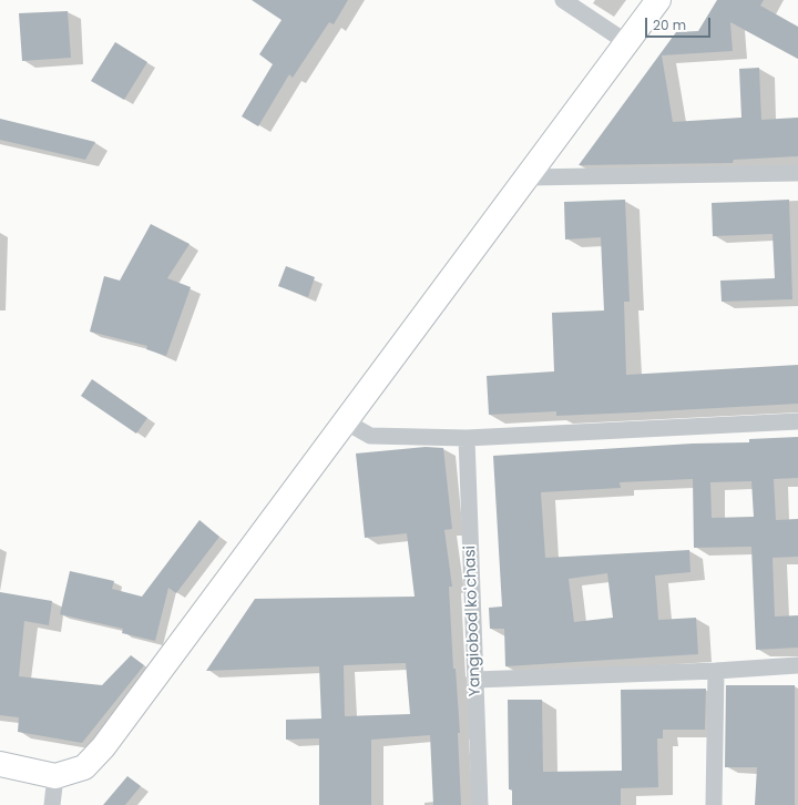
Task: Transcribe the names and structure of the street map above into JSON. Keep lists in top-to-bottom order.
{
  "streets": {
    "street": ["Yangiobod ko'chasi"]
  },
  "scale_bar": "20 m"
}
